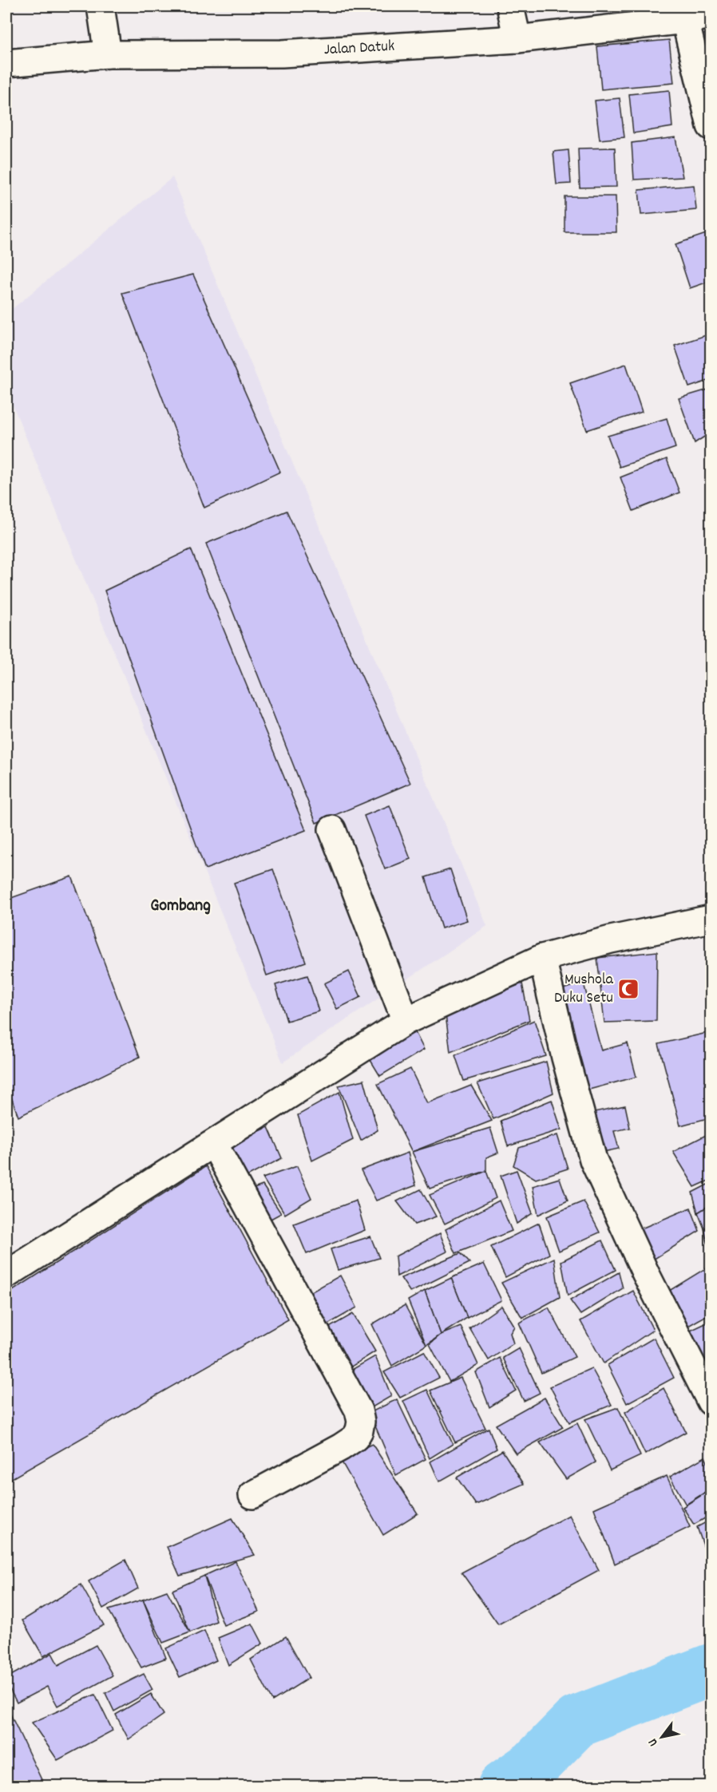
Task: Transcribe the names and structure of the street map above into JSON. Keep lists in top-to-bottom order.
{
  "streets": {
    "street": ["Jalan Datuk"]
  },
  "districts": ["Gombang"],
  "places": {
    "mosque": ["Mushola Duku Setu"]
  },
  "north": "bottom left"
}
